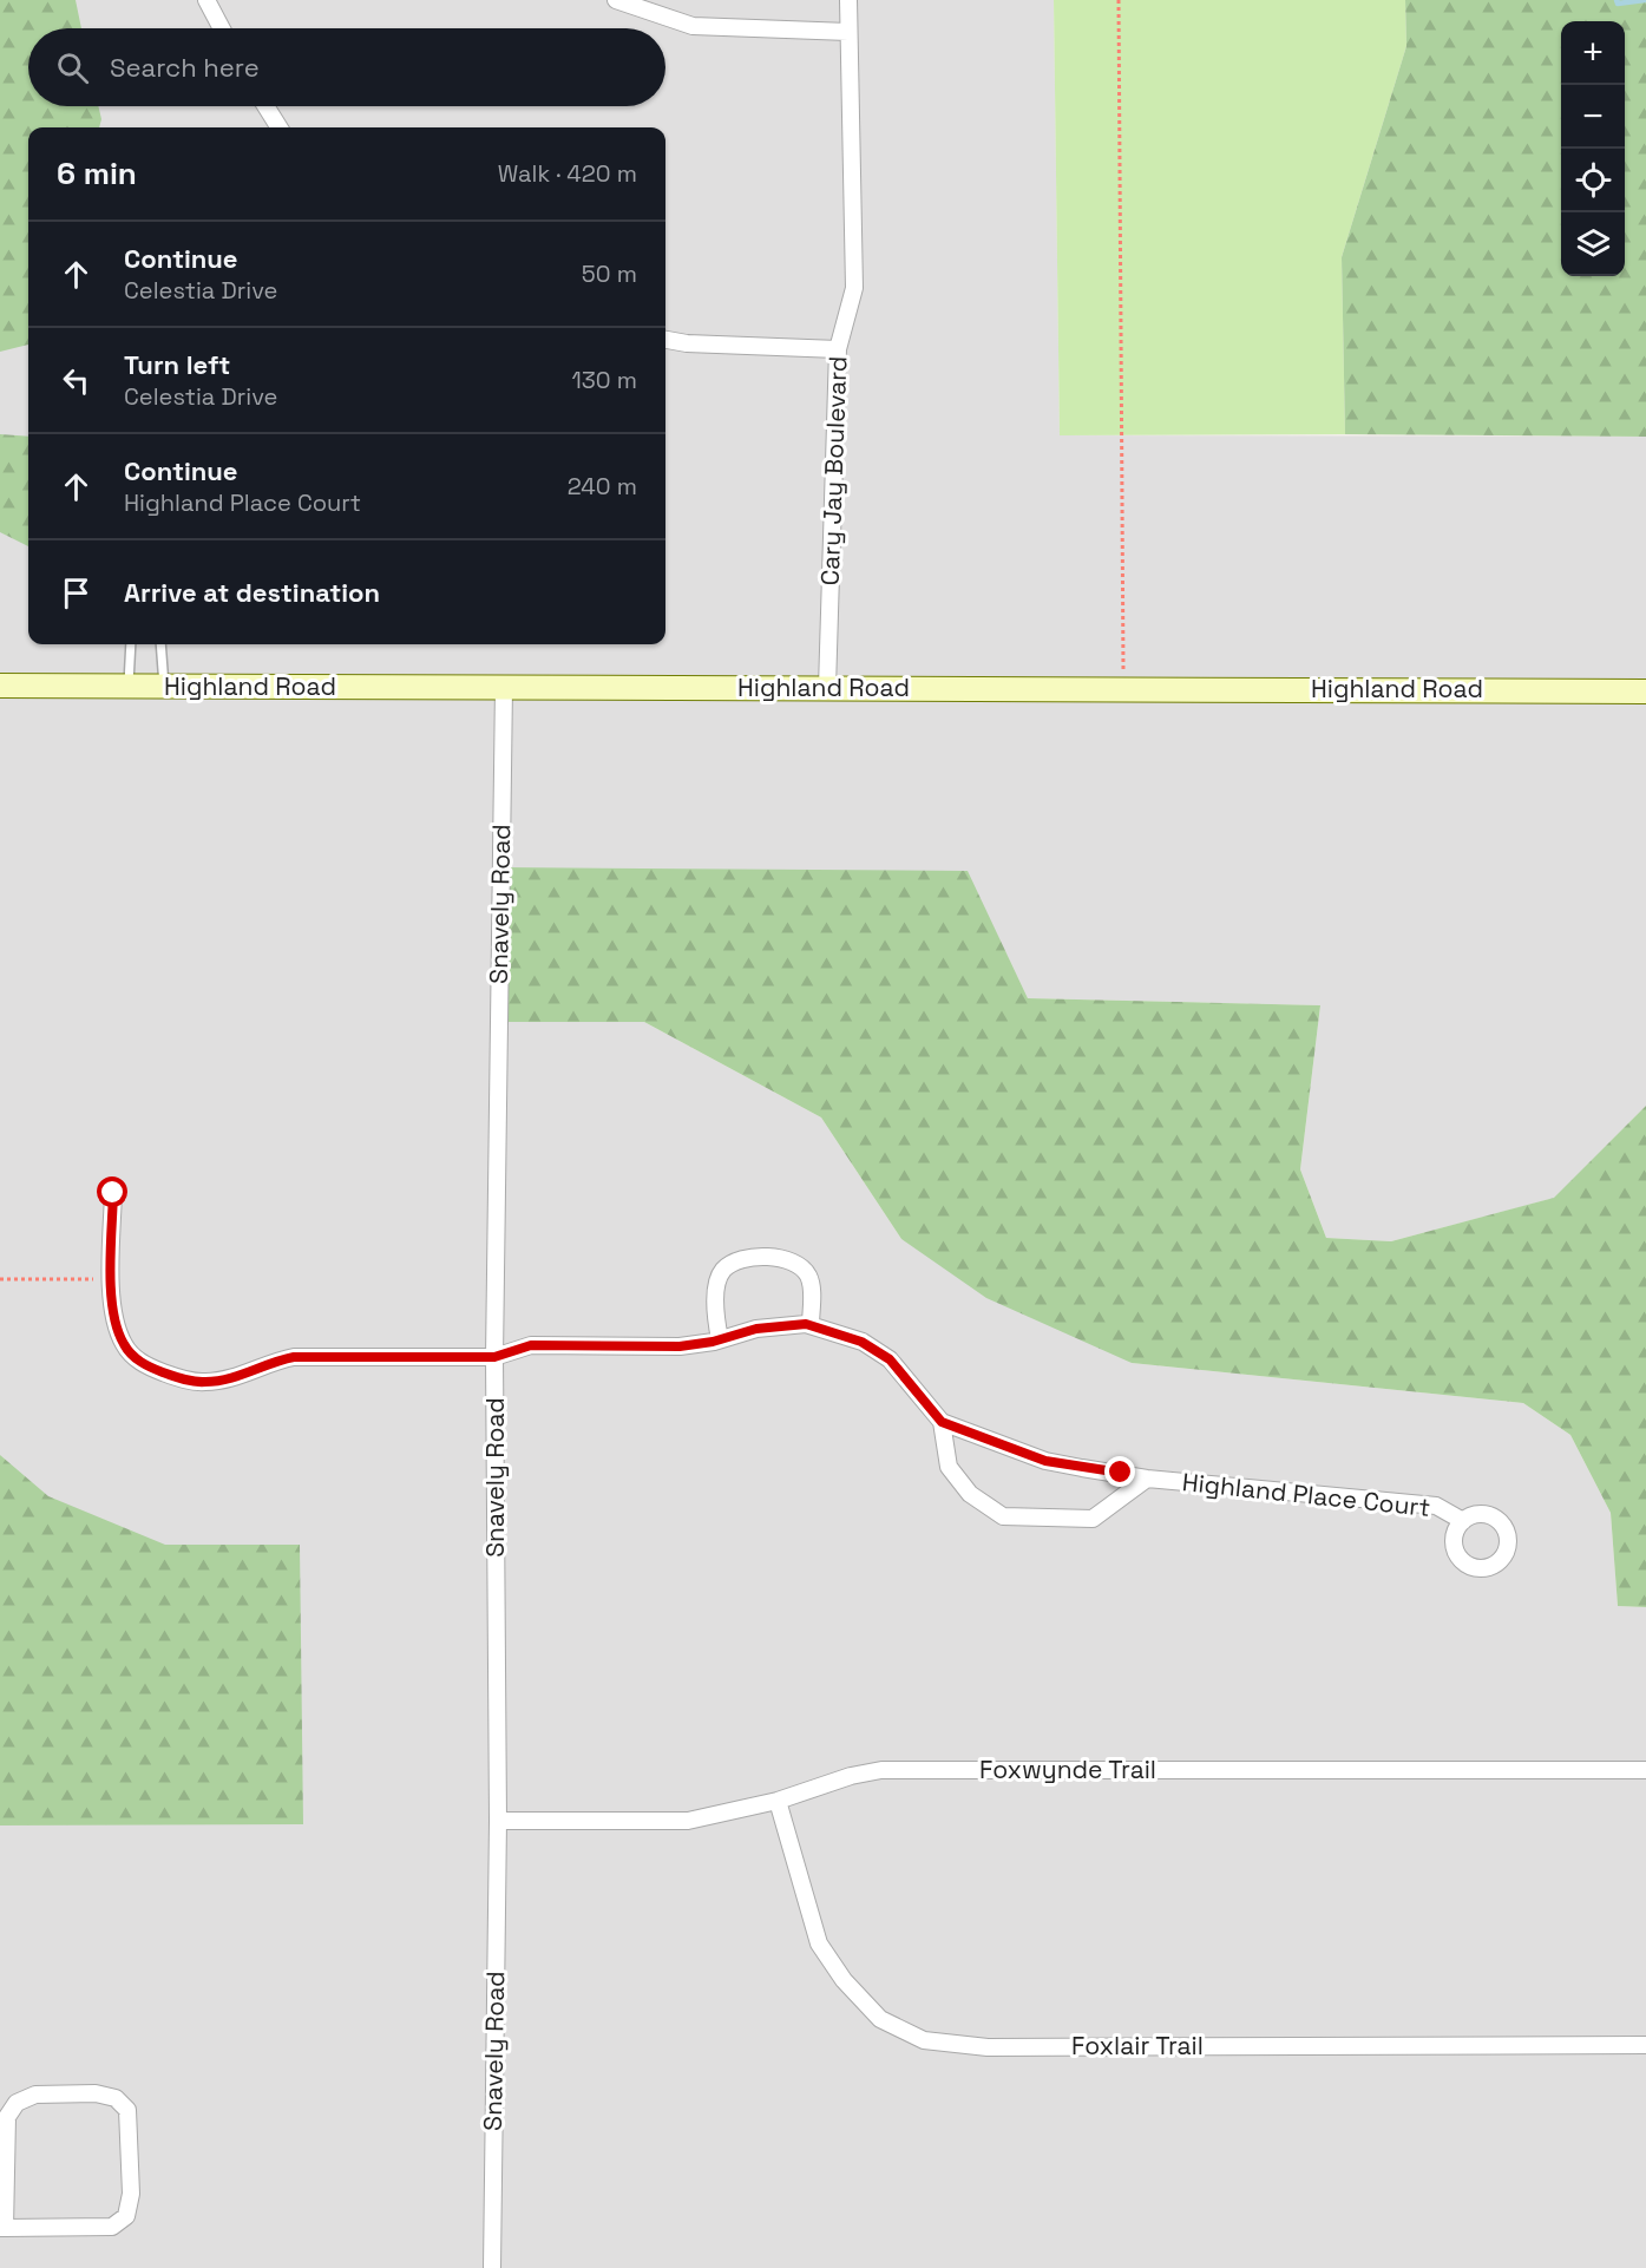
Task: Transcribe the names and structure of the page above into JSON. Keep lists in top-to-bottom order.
{
  "streets": {
    "street": [
      "Cary Jay Boulevard",
      "Highland Road",
      "Snavely Road",
      "Highland Place Court",
      "Foxwynde Trail",
      "Foxlair Trail"
    ]
  },
  "crossings": [
    ["Cary Jay Boulevard", "Highland Road"],
    ["Highland Road", "Snavely Road"],
    ["Snavely Road", "Highland Place Court"],
    ["Snavely Road", "Foxwynde Trail"],
    ["Foxwynde Trail", "Foxlair Trail"]
  ],
  "page": {
    "map_buttons": ["+", "−"],
    "search": "Search here",
    "heading": ["6 min", "Walk · 420 m"],
    "list": [
      ["Continue", "Celestia Drive", "50 m"],
      ["Turn left", "Celestia Drive", "130 m"],
      ["Continue", "Highland Place Court", "240 m"],
      "Arrive at destination"
    ]
  }
}
